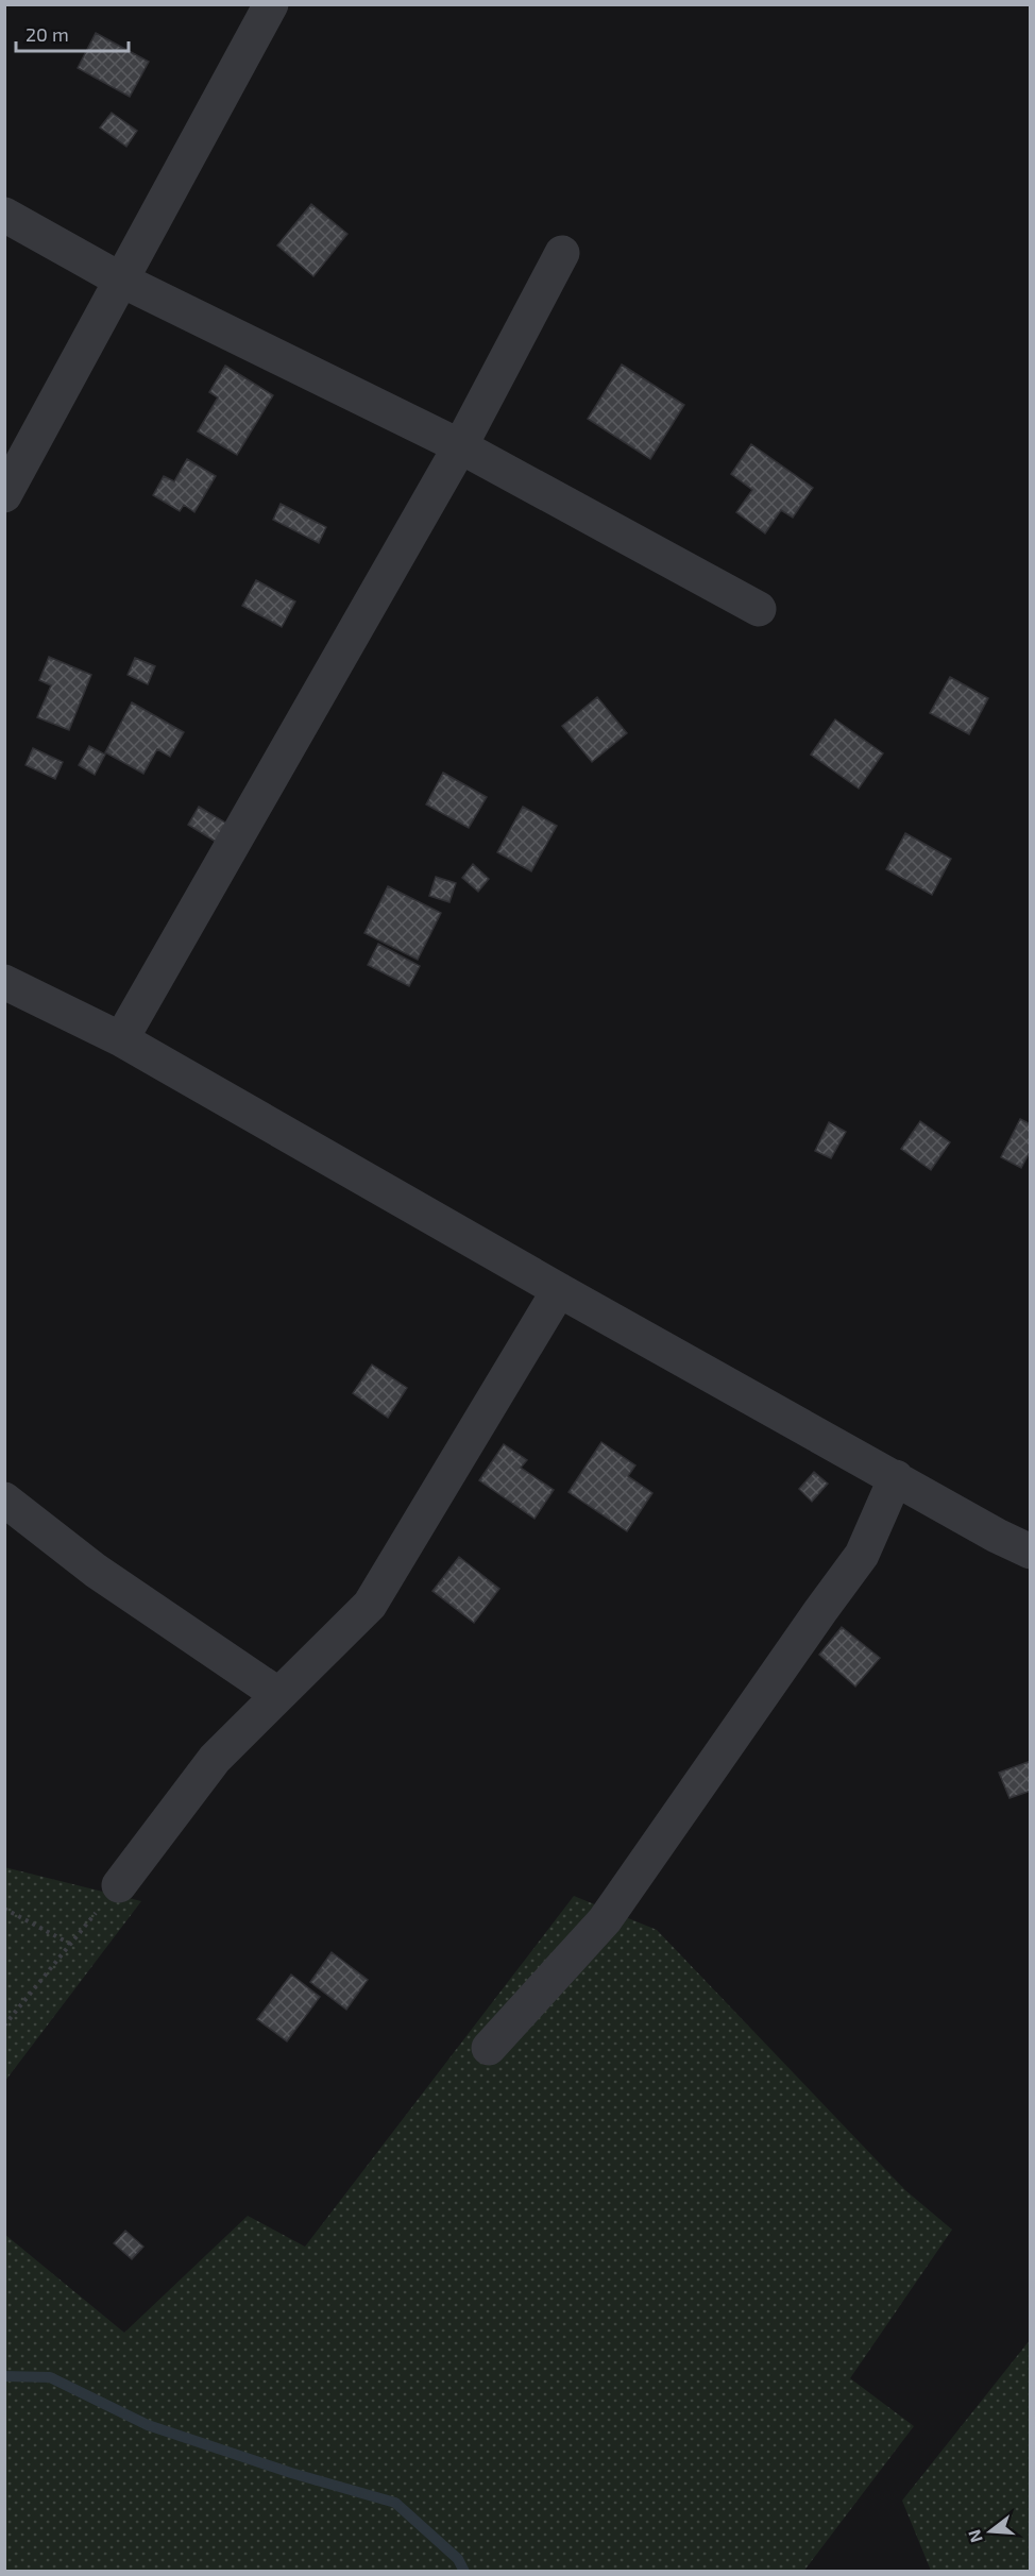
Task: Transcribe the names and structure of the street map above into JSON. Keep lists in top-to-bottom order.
{
  "scale_bar": "20 m",
  "north": "left"
}
